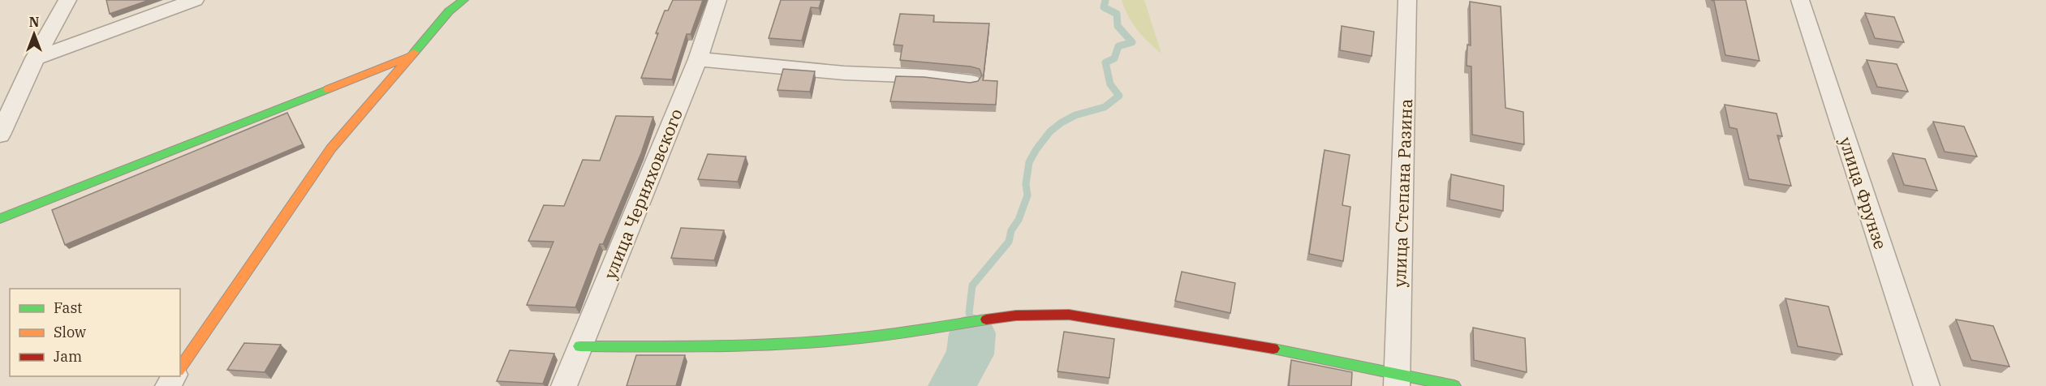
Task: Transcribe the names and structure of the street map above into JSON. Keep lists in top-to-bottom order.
{
  "streets": {
    "street": ["улица Степана Разина", "улица Фрунзе", "улица Черняховского"]
  },
  "legend": ["Fast", "Slow", "Jam"],
  "north": "top"
}
